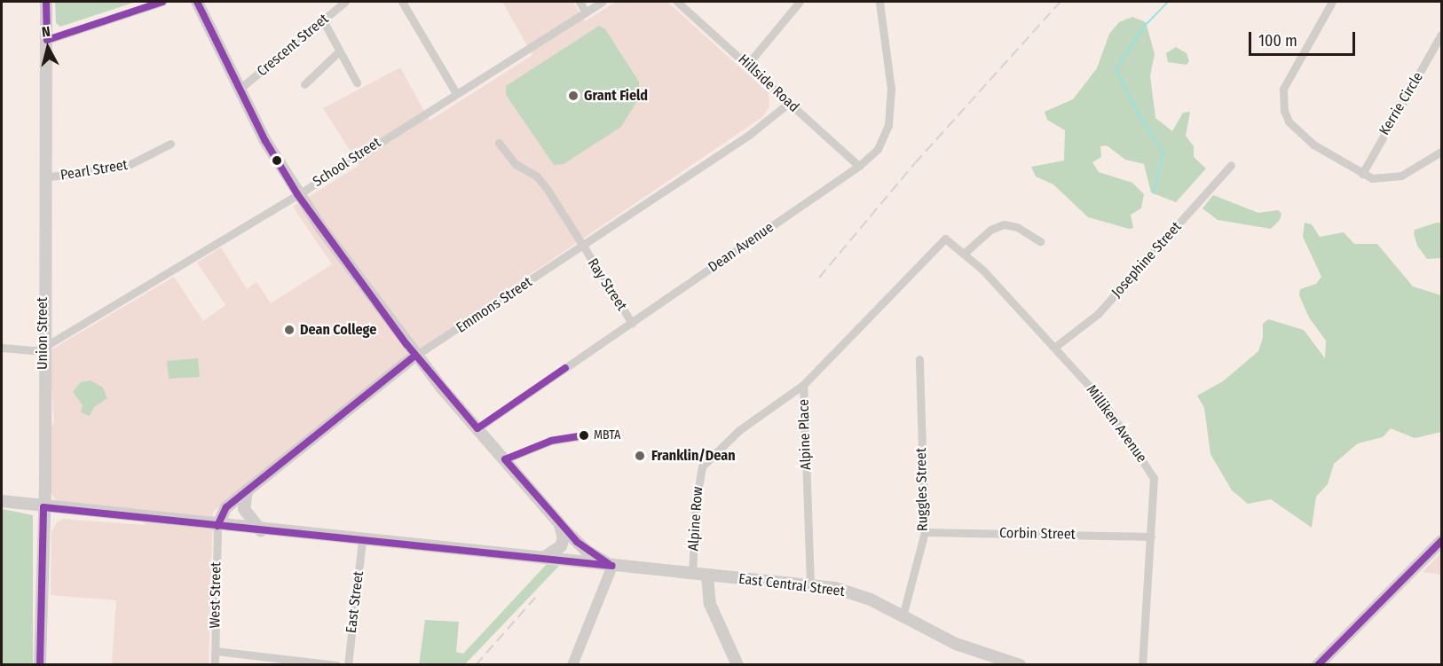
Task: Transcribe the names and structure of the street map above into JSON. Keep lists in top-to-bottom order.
{
  "streets": {
    "main road": ["Emmons Street", "Union Street", "East Central Street"],
    "street": [
      "Crescent Street",
      "Hillside Road",
      "Kerrie Circle",
      "School Street",
      "Pearl Street",
      "Dean Avenue",
      "Josephine Street",
      "Ray Street",
      "Milliken Avenue",
      "Alpine Place",
      "Ruggles Street",
      "Alpine Row",
      "Corbin Street",
      "West Street",
      "East Street"
    ]
  },
  "crossings": [
    ["Hillside Road", "Dean Avenue"],
    ["Hillside Road", "Emmons Street"],
    ["School Street", "Union Street"],
    ["Pearl Street", "Union Street"],
    ["Dean Avenue", "Ray Street"],
    ["Josephine Street", "Milliken Avenue"],
    ["Ray Street", "Emmons Street"],
    ["Emmons Street", "East Central Street"],
    ["Emmons Street", "West Street"],
    ["Union Street", "East Central Street"],
    ["Milliken Avenue", "Alpine Place"],
    ["Milliken Avenue", "Corbin Street"],
    ["Alpine Place", "Alpine Row"],
    ["Alpine Place", "East Central Street"],
    ["Ruggles Street", "Corbin Street"],
    ["Ruggles Street", "East Central Street"],
    ["Alpine Row", "East Central Street"],
    ["East Central Street", "West Street"],
    ["East Central Street", "East Street"]
  ],
  "places": [
    "Grant Field",
    "Dean College",
    "MBTA",
    "Franklin/Dean"
  ],
  "scale_bar": "100 m",
  "north": "top"
}
